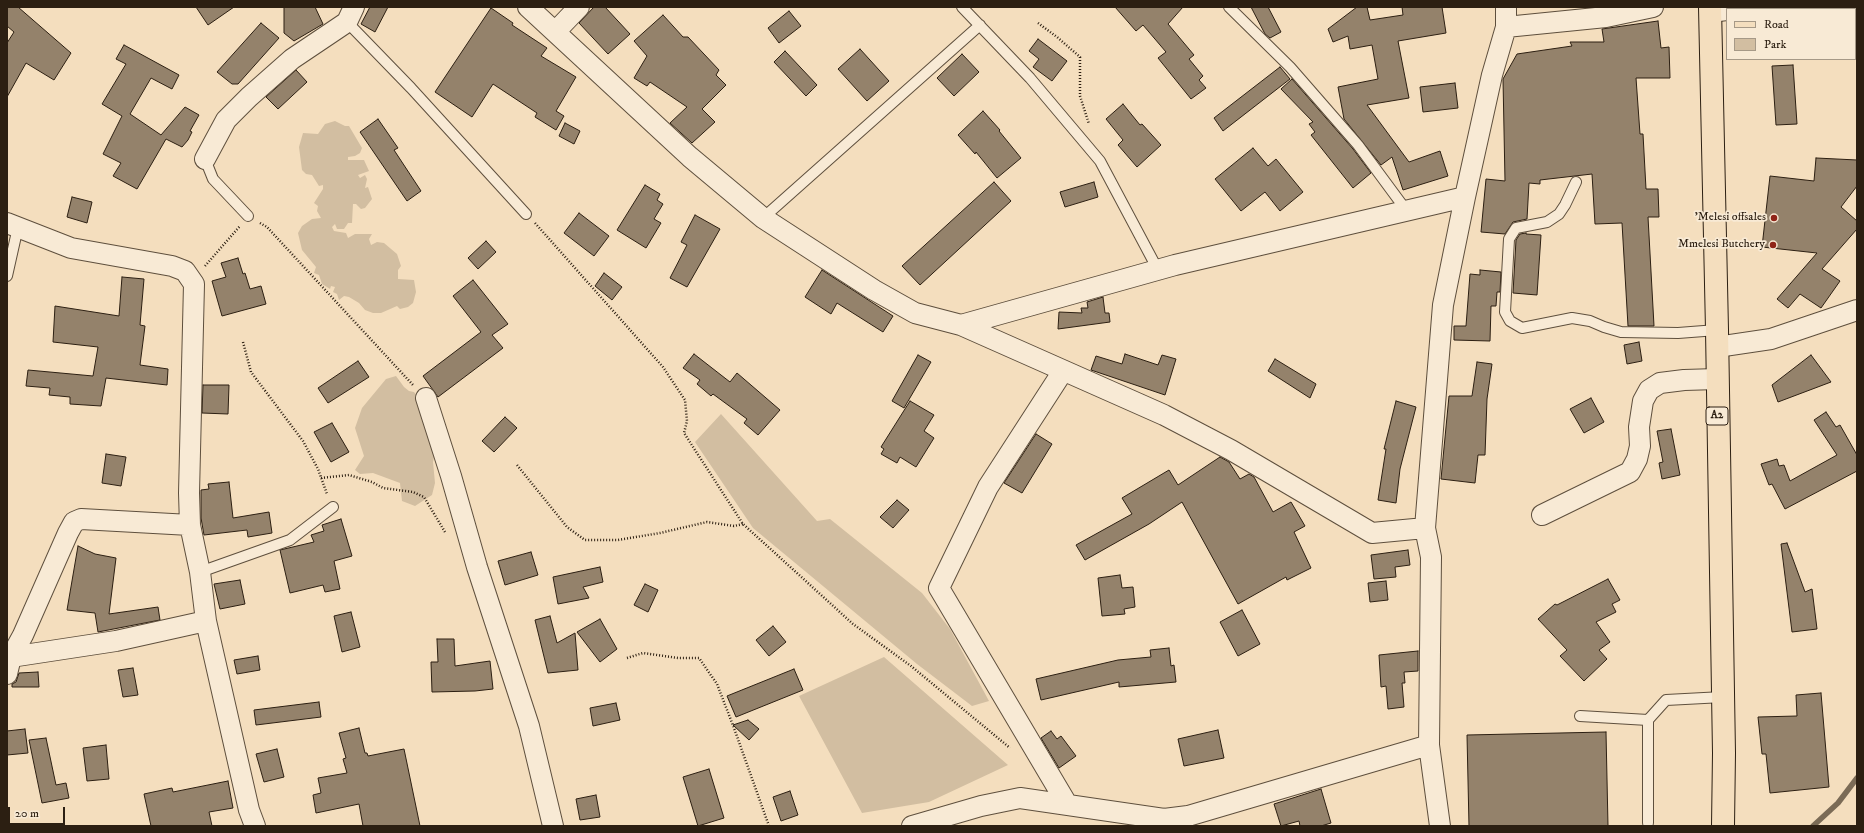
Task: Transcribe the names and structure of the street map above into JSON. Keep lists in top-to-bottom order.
{
  "streets": {
    "main road": ["A2"]
  },
  "places": ["'Melesi offsales", "Mmelesi Butchery"],
  "legend": ["Road", "Park"],
  "scale_bar": "20 m"
}
